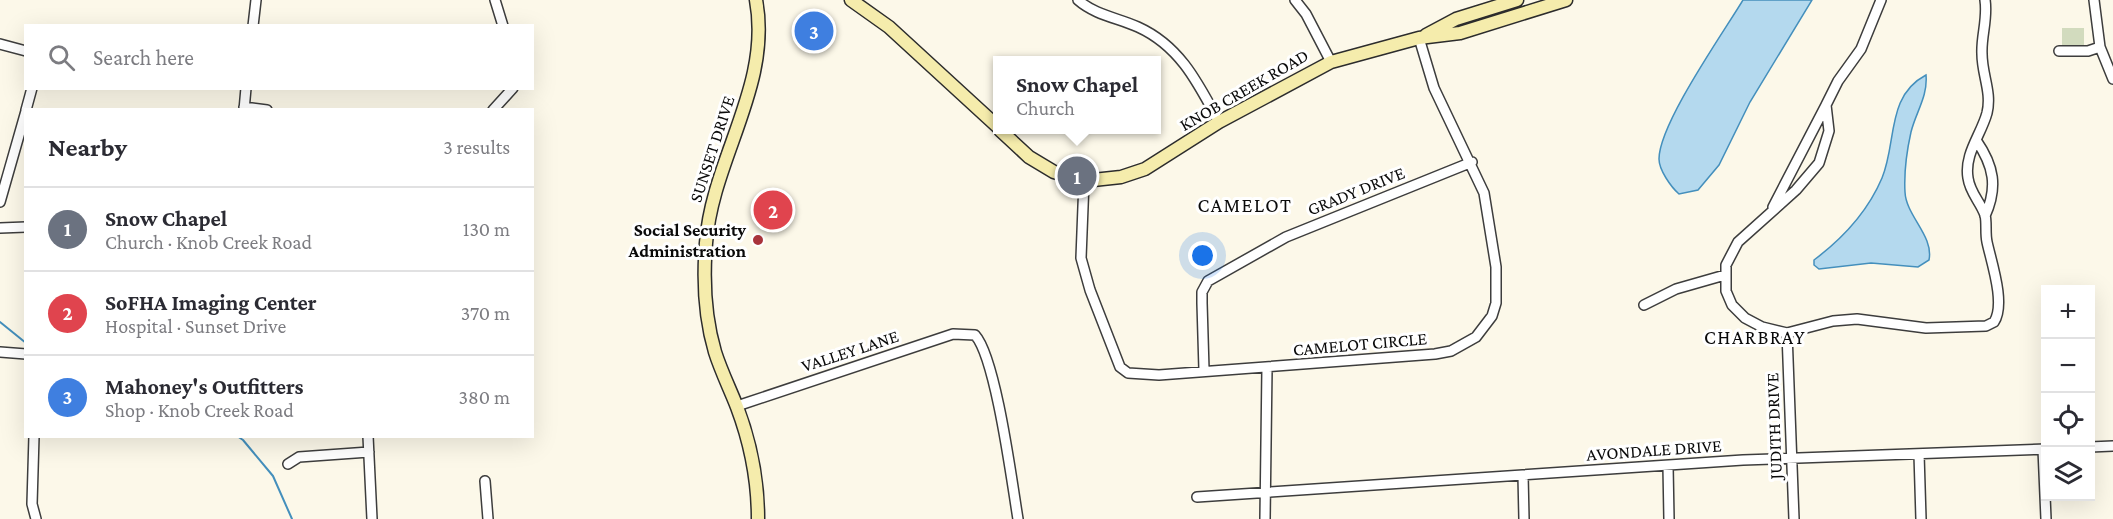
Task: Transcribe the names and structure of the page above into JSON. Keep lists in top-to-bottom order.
{
  "streets": {
    "main road": ["KNOB CREEK ROAD", "SUNSET DRIVE"],
    "street": [
      "GRADY DRIVE",
      "CAMELOT CIRCLE",
      "VALLEY LANE",
      "JUDITH DRIVE",
      "AVONDALE DRIVE"
    ]
  },
  "crossings": [
    ["KNOB CREEK ROAD", "CAMELOT CIRCLE"],
    ["SUNSET DRIVE", "VALLEY LANE"],
    ["GRADY DRIVE", "CAMELOT CIRCLE"],
    ["JUDITH DRIVE", "AVONDALE DRIVE"]
  ],
  "districts": ["CAMELOT", "CHARBRAY"],
  "places": ["Social Security Administration"],
  "page": {
    "pins": ["3", "1", "2"],
    "search": "Search here",
    "popup": ["Snow Chapel", "Church"],
    "heading": ["Nearby", "3 results"],
    "list": [
      {
        "mark": "1",
        "name": "Snow Chapel",
        "note": "Church · Knob Creek Road",
        "value": "130 m"
      },
      {
        "mark": "2",
        "name": "SoFHA Imaging Center",
        "note": "Hospital · Sunset Drive",
        "value": "370 m"
      },
      {
        "mark": "3",
        "name": "Mahoney's Outfitters",
        "note": "Shop · Knob Creek Road",
        "value": "380 m"
      }
    ],
    "map_buttons": ["+", "−"]
  }
}
